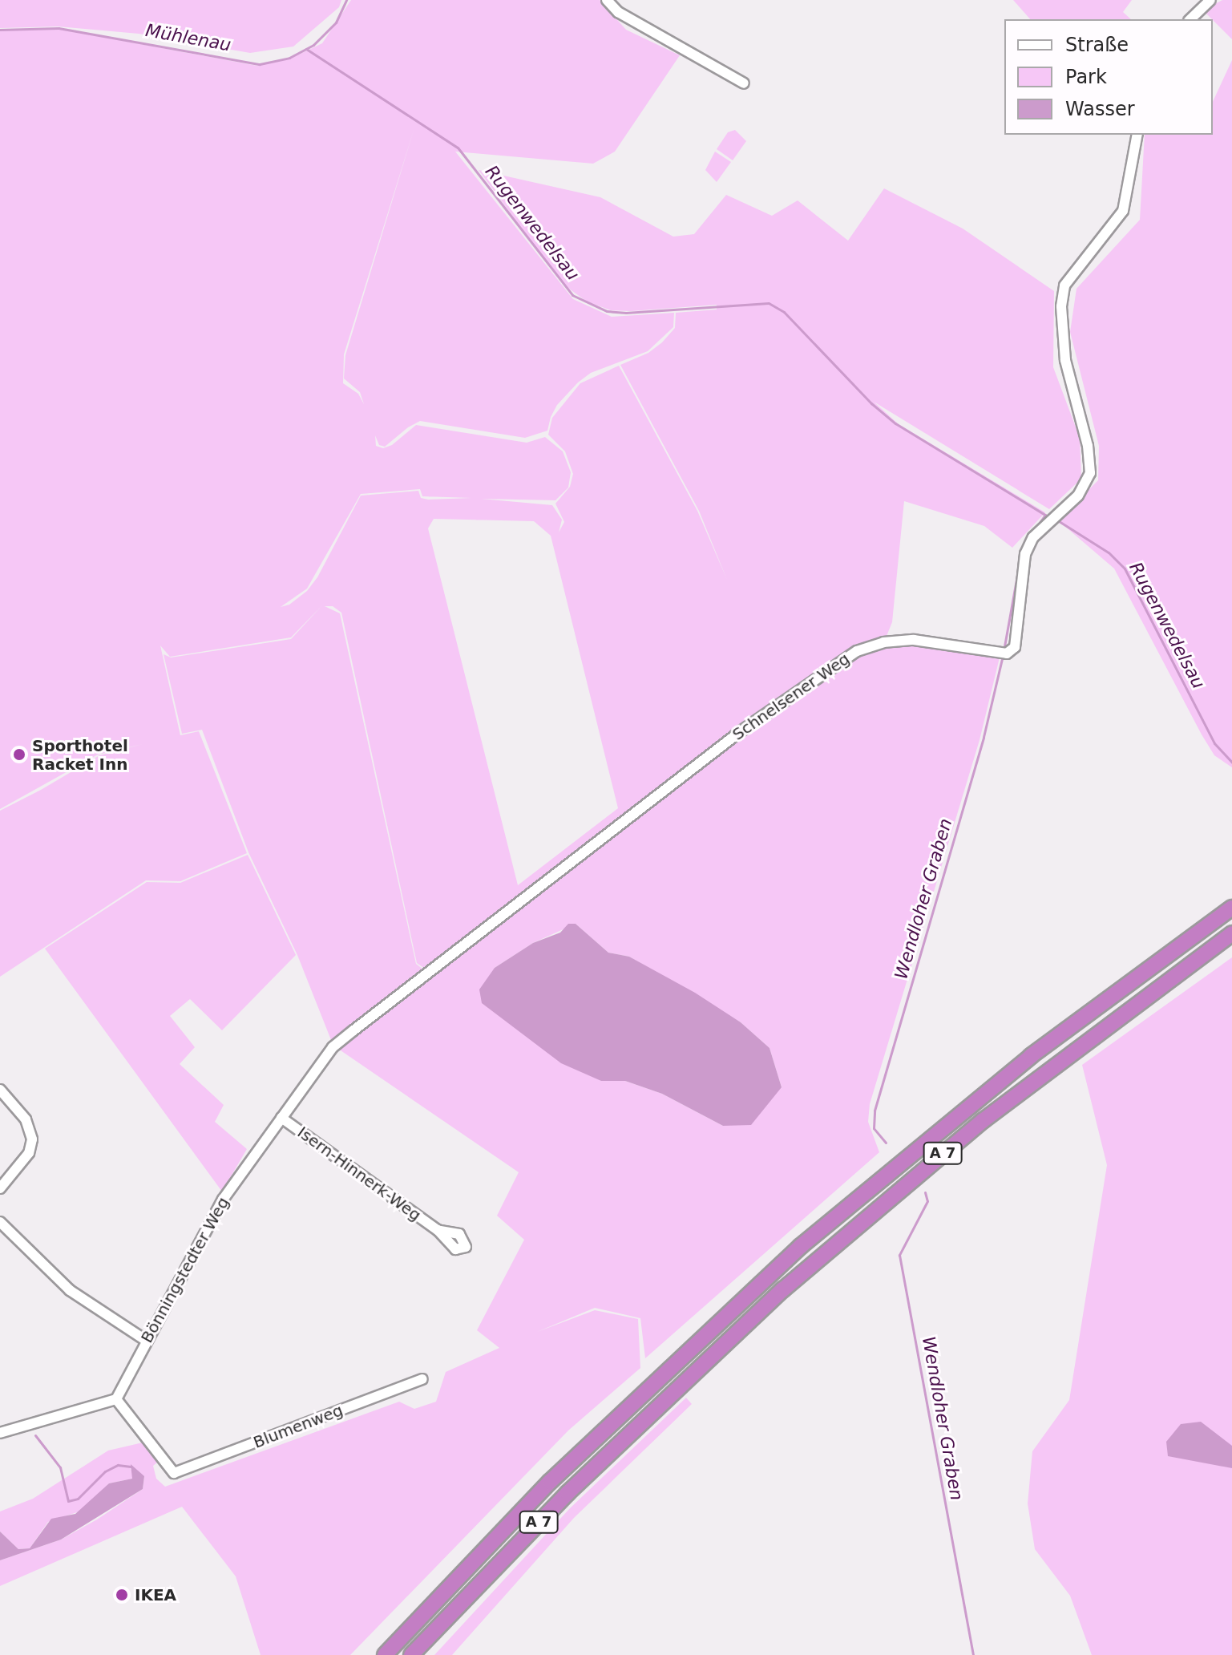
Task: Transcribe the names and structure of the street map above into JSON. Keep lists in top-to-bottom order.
{
  "streets": {
    "highway": ["A 7"],
    "street": [
      "Schnelsener Weg",
      "Isern-Hinnerk-Weg",
      "Bönningstedter Weg",
      "Blumenweg"
    ]
  },
  "crossings": [
    ["Schnelsener Weg", "Bönningstedter Weg"],
    ["Isern-Hinnerk-Weg", "Bönningstedter Weg"],
    ["Bönningstedter Weg", "Blumenweg"]
  ],
  "water": ["Mühlenau", "Rugenwedelsau", "Wendloher Graben"],
  "places": ["Sporthotel Racket Inn", "IKEA"],
  "legend": ["Straße", "Park", "Wasser"]
}
